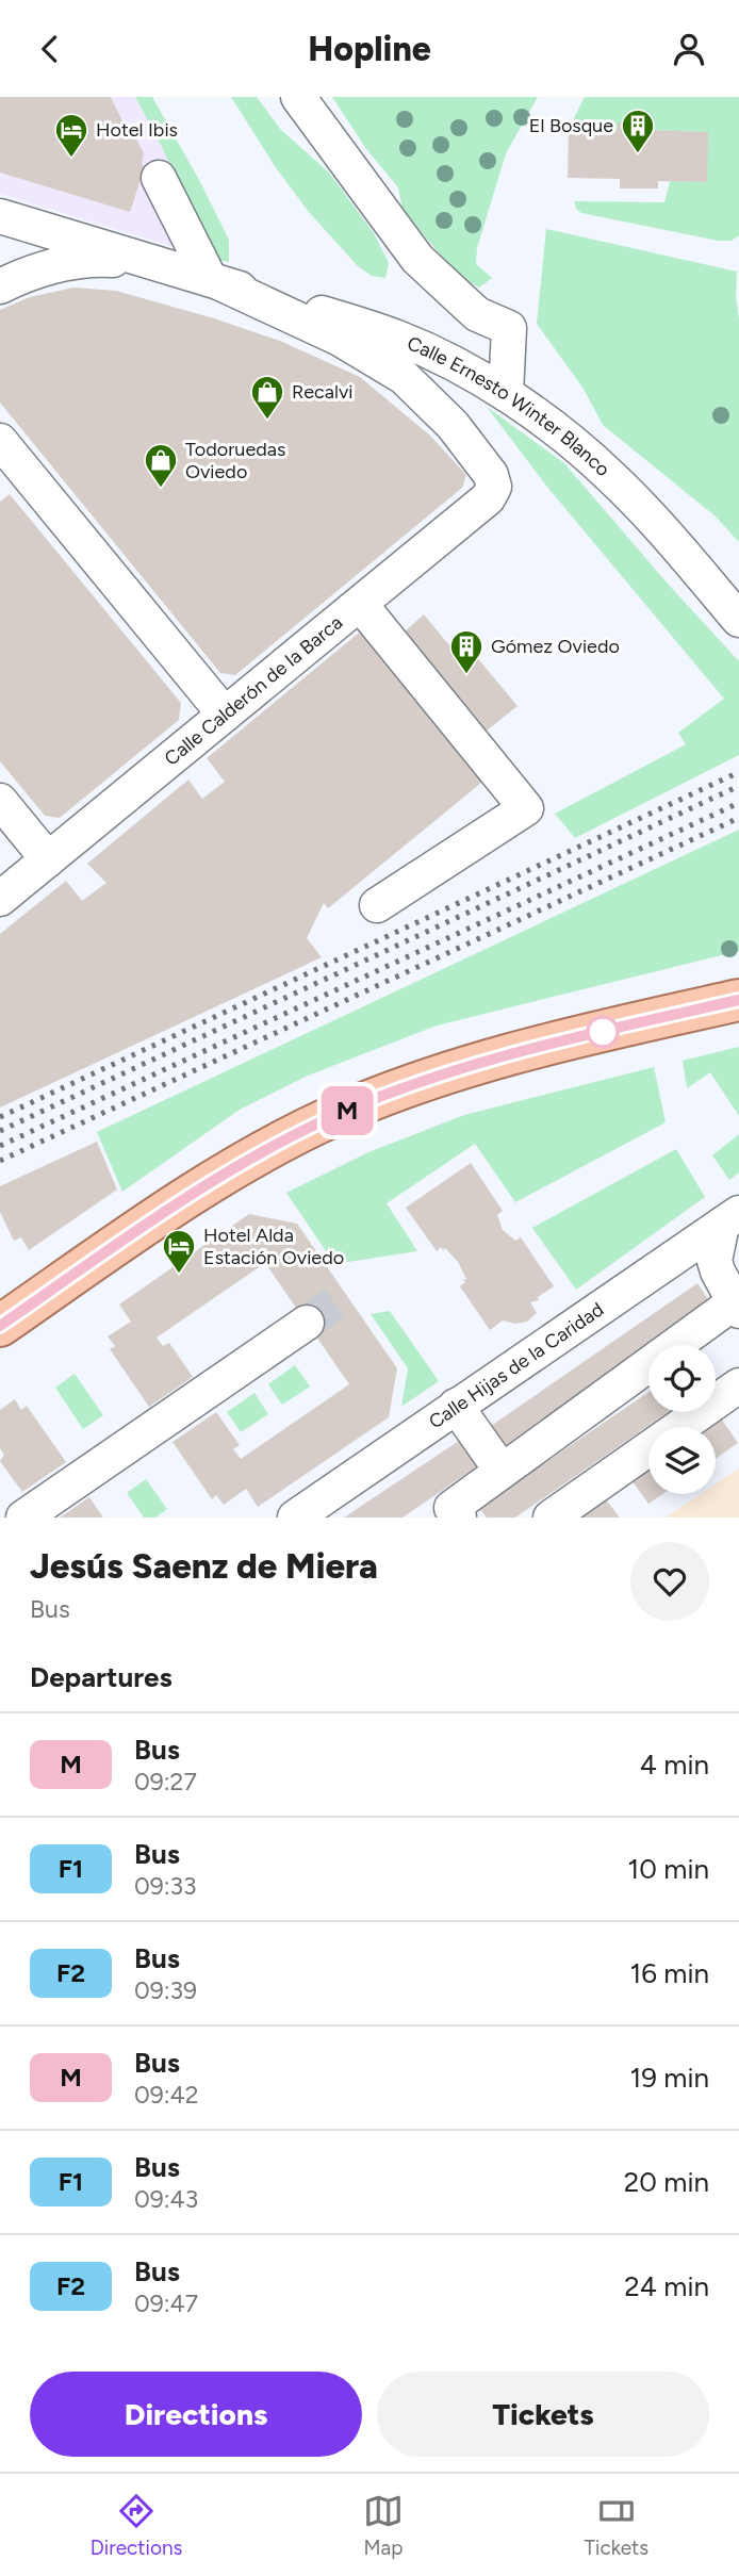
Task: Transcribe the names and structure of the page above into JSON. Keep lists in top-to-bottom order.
{
  "streets": {
    "street": ["Calle Ernesto Winter Blanco", "Calle Calderón de la Barca", "Calle Hijas de la Caridad"]
  },
  "crossings": [
    ["Calle Ernesto Winter Blanco", "Calle Calderón de la Barca"]
  ],
  "places": {
    "building": ["El Bosque", "Gómez Oviedo"],
    "hotel": ["Hotel Ibis", "Hotel Alda Estación Oviedo"],
    "shop": ["Recalvi", "Todoruedas Oviedo"]
  },
  "lines": ["bus line M"],
  "page": {
    "header": "Hopline",
    "on_map": "M",
    "heading": [
      ["Jesús Saenz de Miera", "Bus"],
      "Departures"
    ],
    "list": [
      {
        "mark": "M",
        "name": "Bus",
        "note": "09:27",
        "value": "4 min"
      },
      {
        "mark": "F1",
        "name": "Bus",
        "note": "09:33",
        "value": "10 min"
      },
      {
        "mark": "F2",
        "name": "Bus",
        "note": "09:39",
        "value": "16 min"
      },
      {
        "mark": "M",
        "name": "Bus",
        "note": "09:42",
        "value": "19 min"
      },
      {
        "mark": "F1",
        "name": "Bus",
        "note": "09:43",
        "value": "20 min"
      },
      {
        "mark": "F2",
        "name": "Bus",
        "note": "09:47",
        "value": "24 min"
      }
    ],
    "buttons": ["Directions", "Tickets"],
    "tabs": ["Directions", "Map", "Tickets"]
  }
}
